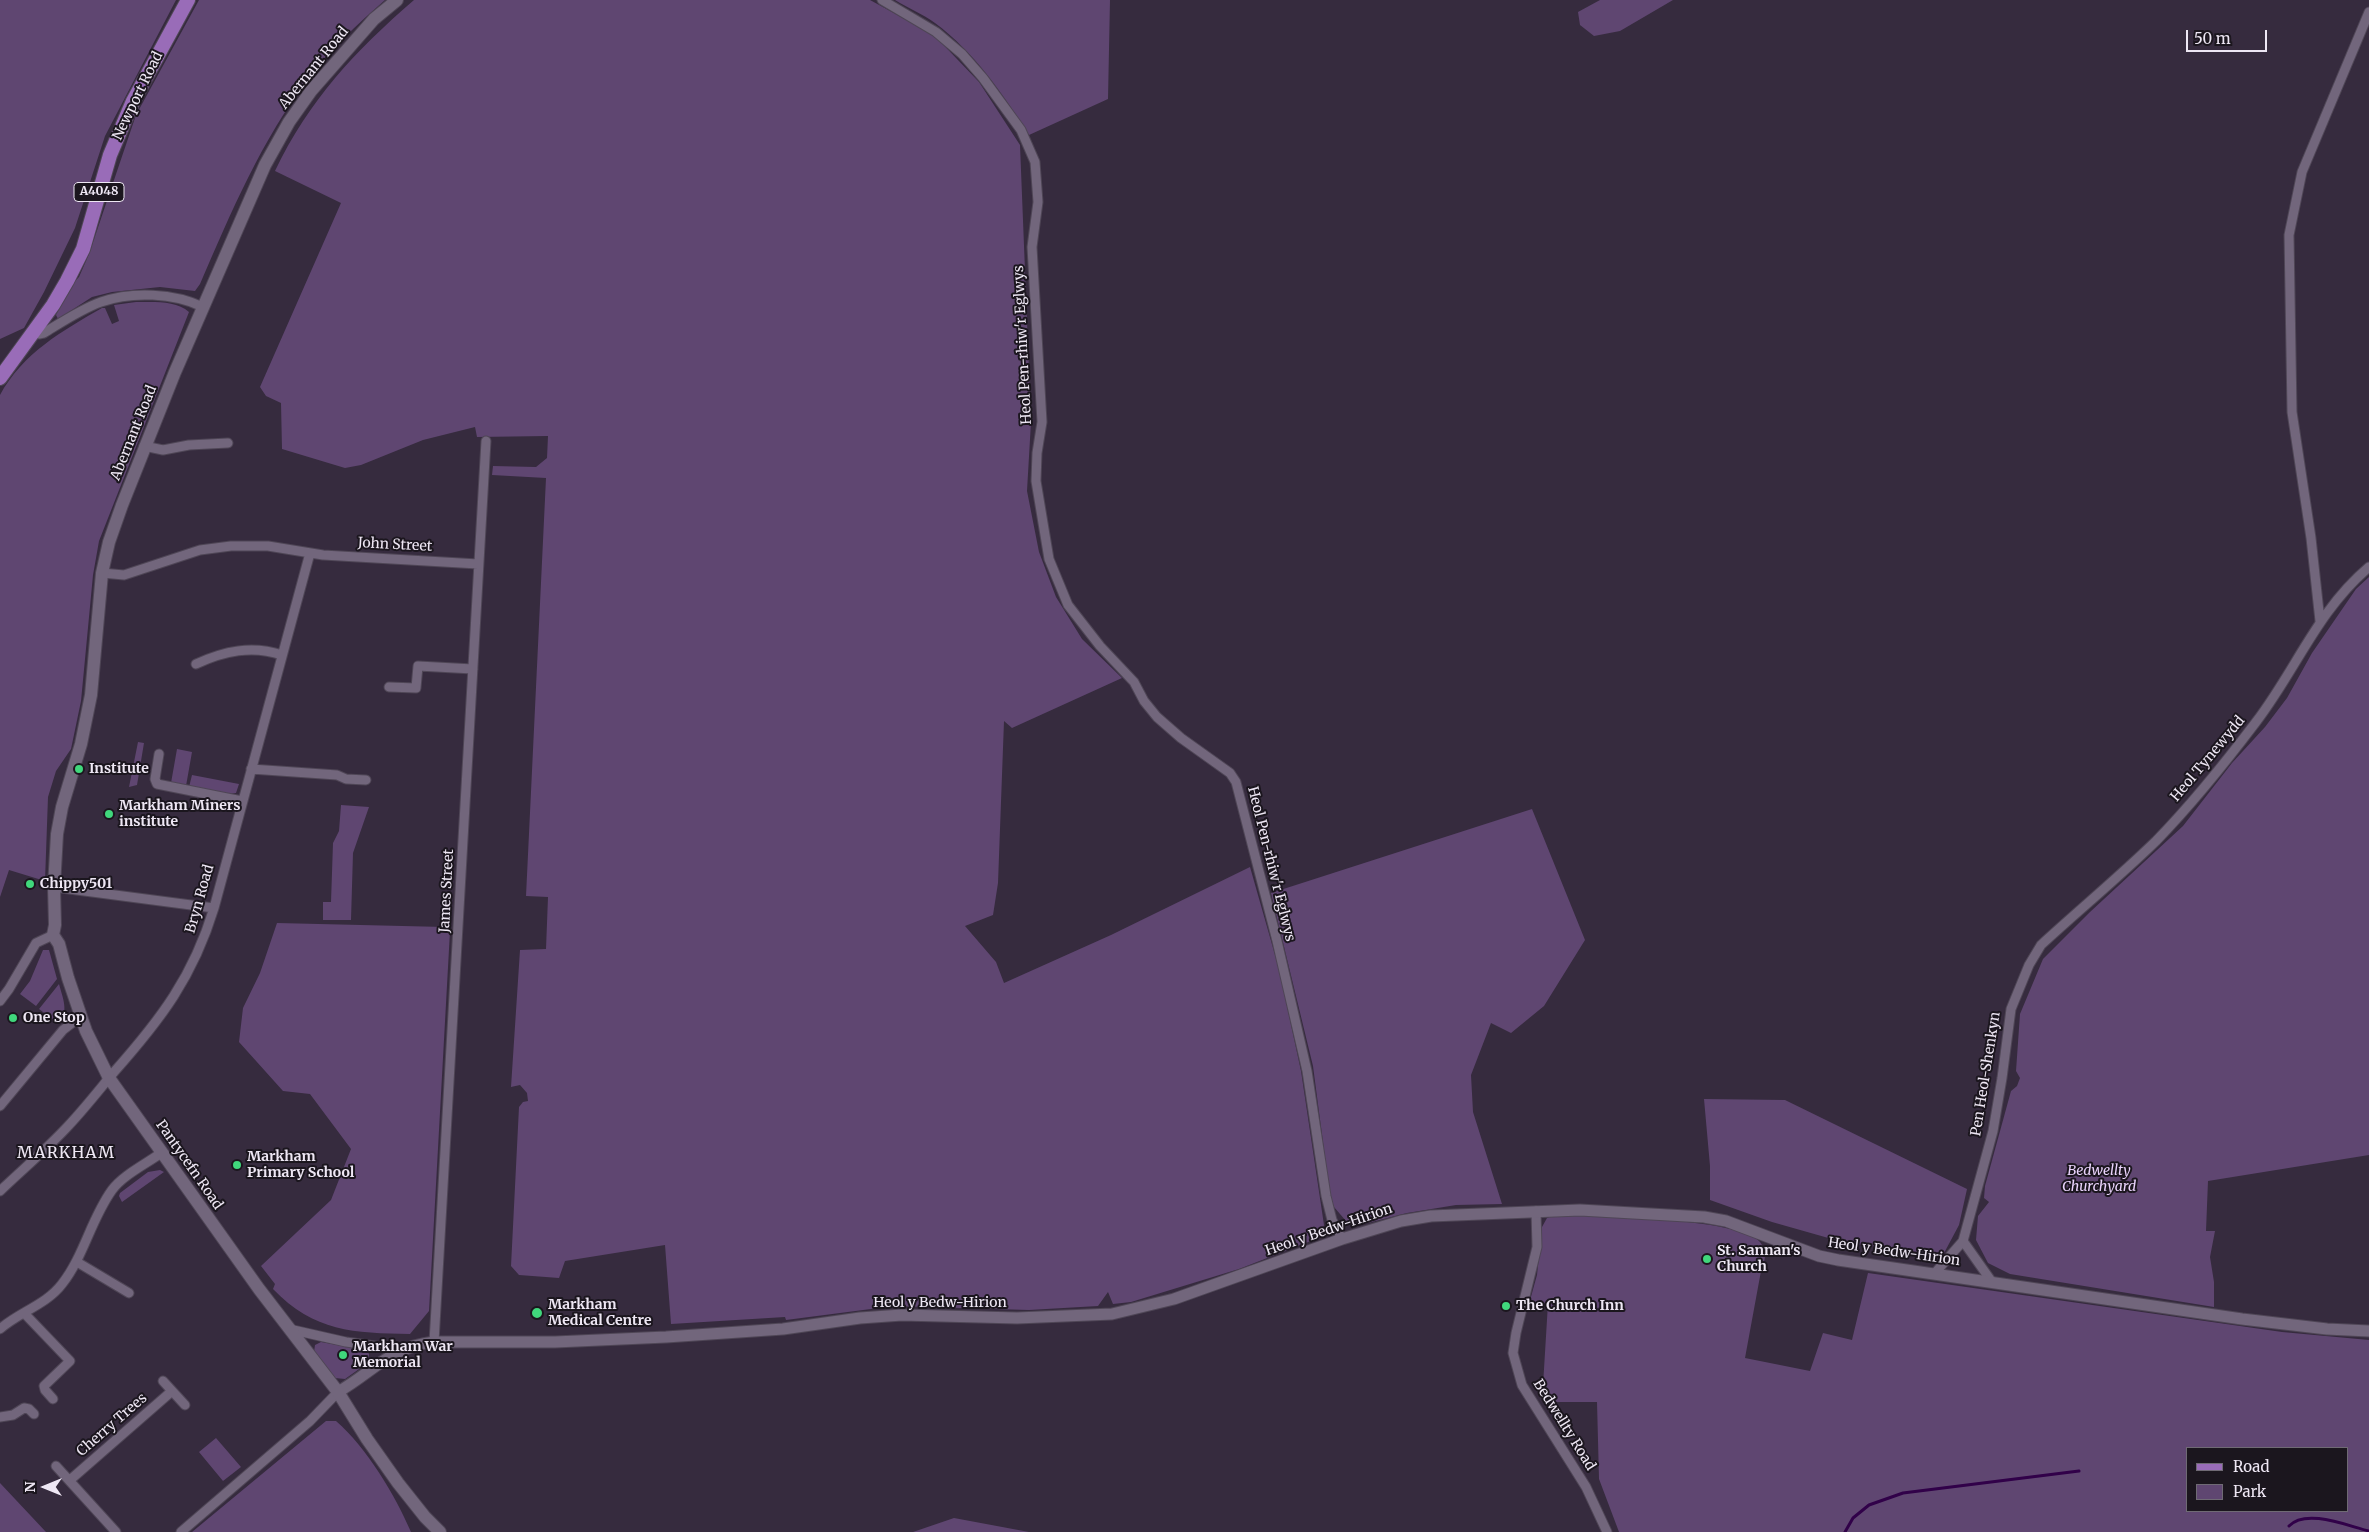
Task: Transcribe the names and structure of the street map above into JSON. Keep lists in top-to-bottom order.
{
  "streets": {
    "main road": [
      "Abernant Road",
      "Newport Road",
      "A4048",
      "Pantycefn Road"
    ],
    "street": [
      "Heol Pen-rhiw'r Eglwys",
      "John Street",
      "Heol Tynewydd",
      "James Street",
      "Bryn Road",
      "Pen Heol-Shenkyn",
      "Heol y Bedw-Hirion",
      "Cherry Trees",
      "Bedwellty Road"
    ]
  },
  "crossings": [
    ["Abernant Road", "John Street"],
    ["Abernant Road", "Pantycefn Road"],
    ["Heol Pen-rhiw'r Eglwys", "Heol y Bedw-Hirion"],
    ["John Street", "James Street"],
    ["John Street", "Bryn Road"],
    ["Heol Tynewydd", "Pen Heol-Shenkyn"],
    ["James Street", "Heol y Bedw-Hirion"],
    ["Bryn Road", "Pantycefn Road"],
    ["Pen Heol-Shenkyn", "Heol y Bedw-Hirion"],
    ["Pantycefn Road", "Heol y Bedw-Hirion"],
    ["Heol y Bedw-Hirion", "Bedwellty Road"]
  ],
  "districts": ["MARKHAM"],
  "parks": ["Bedwellty Churchyard"],
  "places": [
    "Institute",
    "Markham Miners institute",
    "Chippy501",
    "One Stop",
    "Markham Primary School",
    "St. Sannan's Church",
    "The Church Inn",
    "Markham Medical Centre",
    "Markham War Memorial"
  ],
  "legend": ["Road", "Park"],
  "scale_bar": "50 m",
  "north": "left"
}
